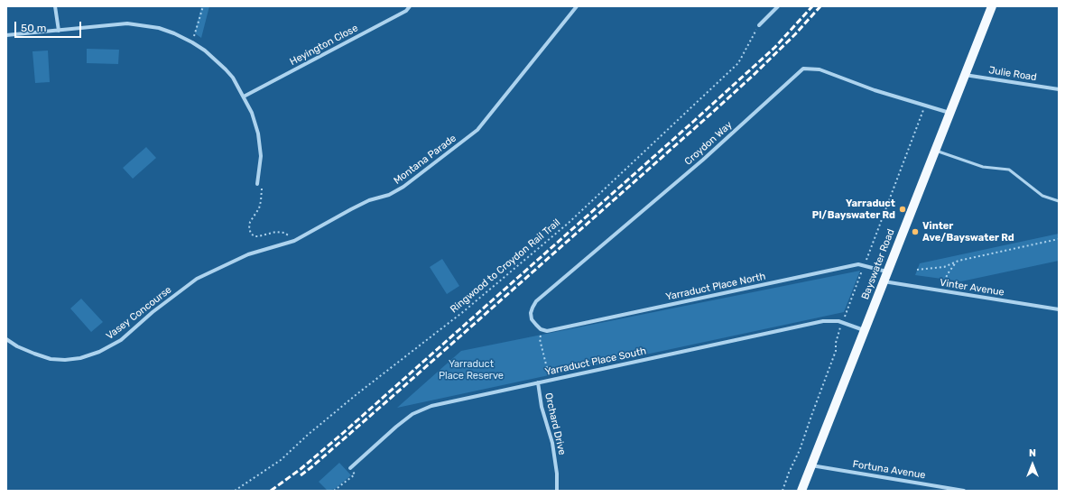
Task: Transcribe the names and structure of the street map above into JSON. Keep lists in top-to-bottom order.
{
  "streets": {
    "main road": ["Bayswater Road"],
    "street": [
      "Heyington Close",
      "Julie Road",
      "Croydon Way",
      "Montana Parade",
      "Yarraduct Place North",
      "Vinter Avenue",
      "Vasey Concourse",
      "Yarraduct Place South",
      "Orchard Drive",
      "Fortuna Avenue"
    ],
    "path": ["Ringwood to Croydon Rail Trail"]
  },
  "crossings": [
    ["Julie Road", "Bayswater Road"],
    ["Croydon Way", "Bayswater Road"],
    ["Croydon Way", "Yarraduct Place North"],
    ["Montana Parade", "Vasey Concourse"],
    ["Bayswater Road", "Yarraduct Place North"],
    ["Bayswater Road", "Vinter Avenue"],
    ["Bayswater Road", "Yarraduct Place South"],
    ["Bayswater Road", "Fortuna Avenue"],
    ["Yarraduct Place South", "Orchard Drive"]
  ],
  "parks": ["Yarraduct Place Reserve"],
  "places": ["Yarraduct Pl/Bayswater Rd", "Vinter Ave/Bayswater Rd"],
  "scale_bar": "50 m",
  "north": "top"
}
